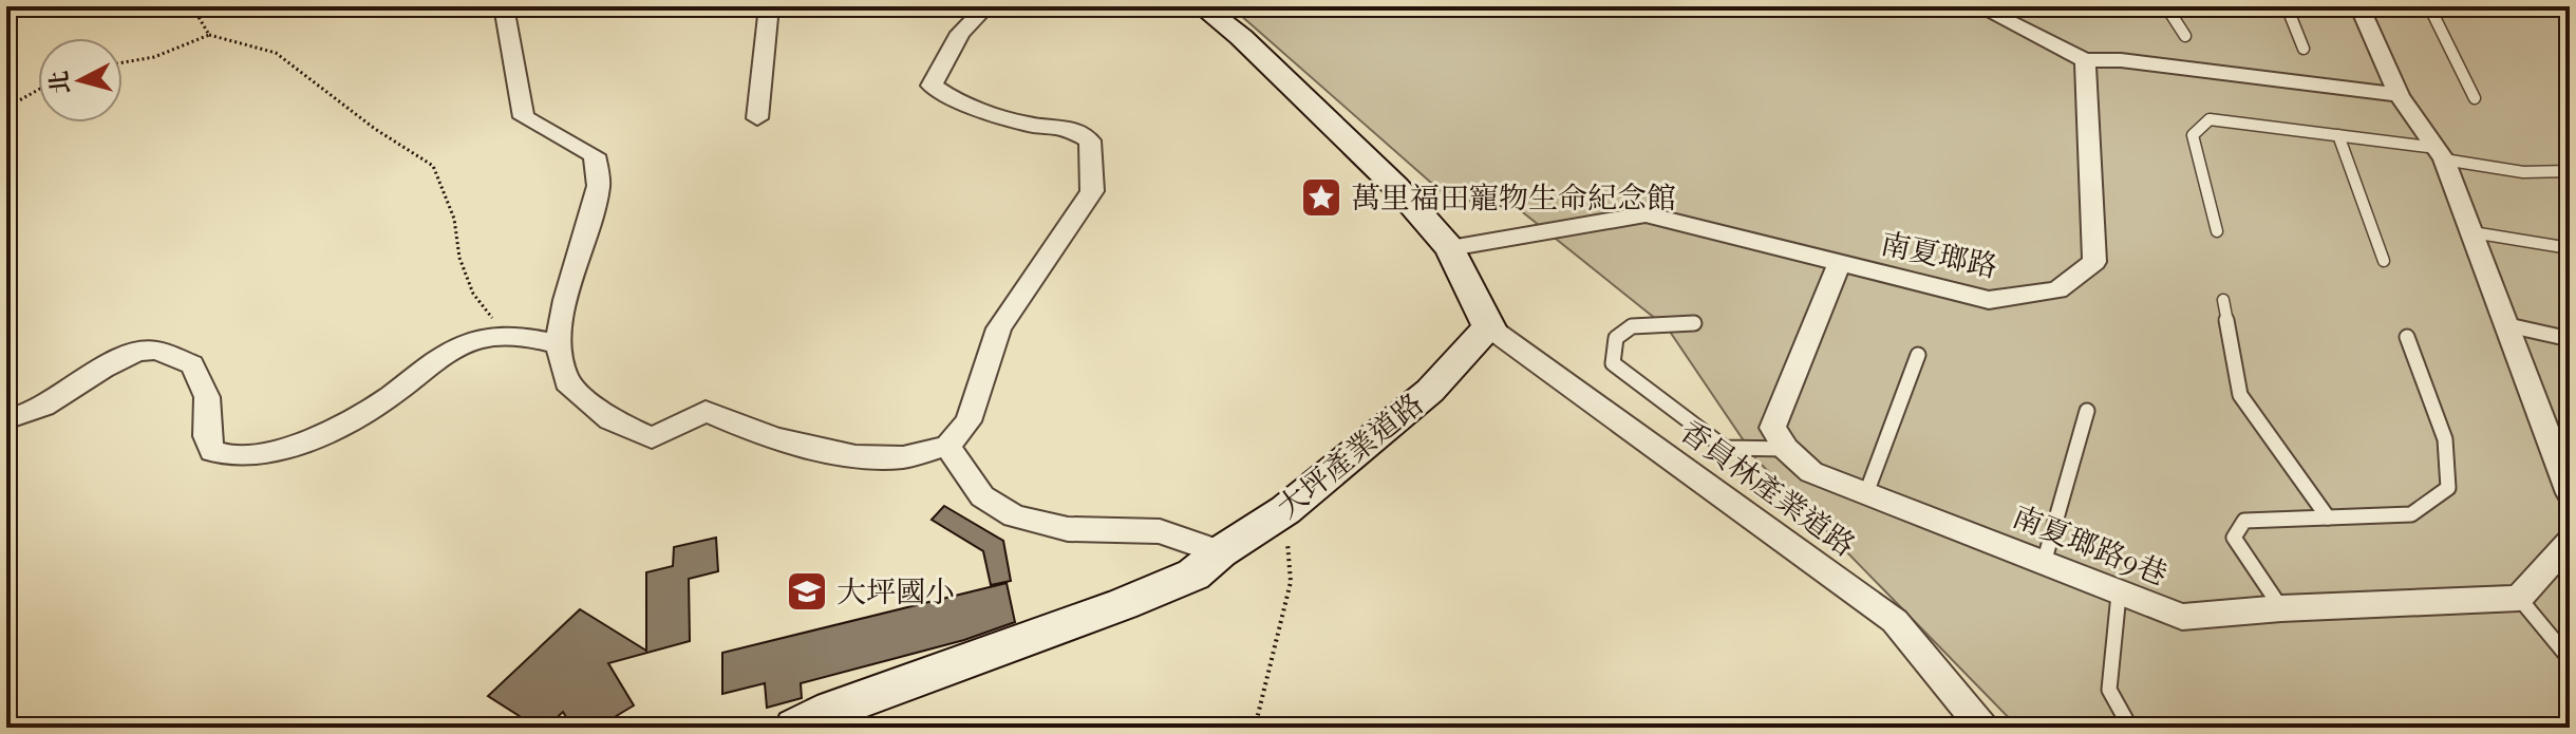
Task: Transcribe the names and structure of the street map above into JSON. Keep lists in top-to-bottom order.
{
  "streets": {
    "street": [
      "南夏瑯路",
      "大坪產業道路",
      "香員林產業道路",
      "南夏瑯路9巷"
    ]
  },
  "crossings": [
    ["大坪產業道路", "香員林產業道路"]
  ],
  "places": {
    "place": ["萬里福田寵物生命紀念館"],
    "school or university": ["大坪國小"]
  },
  "north": "left"
}
